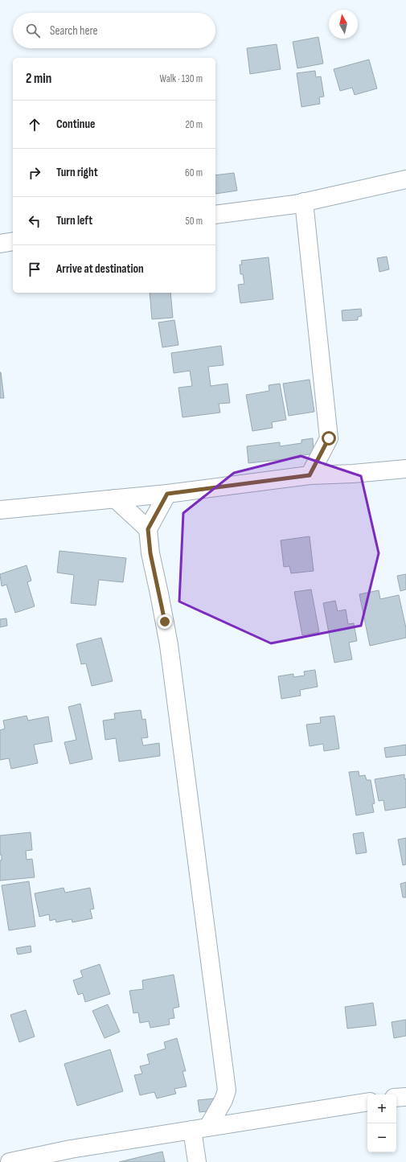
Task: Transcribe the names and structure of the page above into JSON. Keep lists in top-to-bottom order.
{
  "north": "top",
  "page": {
    "search": "Search here",
    "heading": ["2 min", "Walk · 130 m"],
    "list": [
      ["Continue", "20 m"],
      ["Turn right", "60 m"],
      ["Turn left", "50 m"],
      "Arrive at destination"
    ],
    "map_buttons": ["+", "−"]
  }
}
